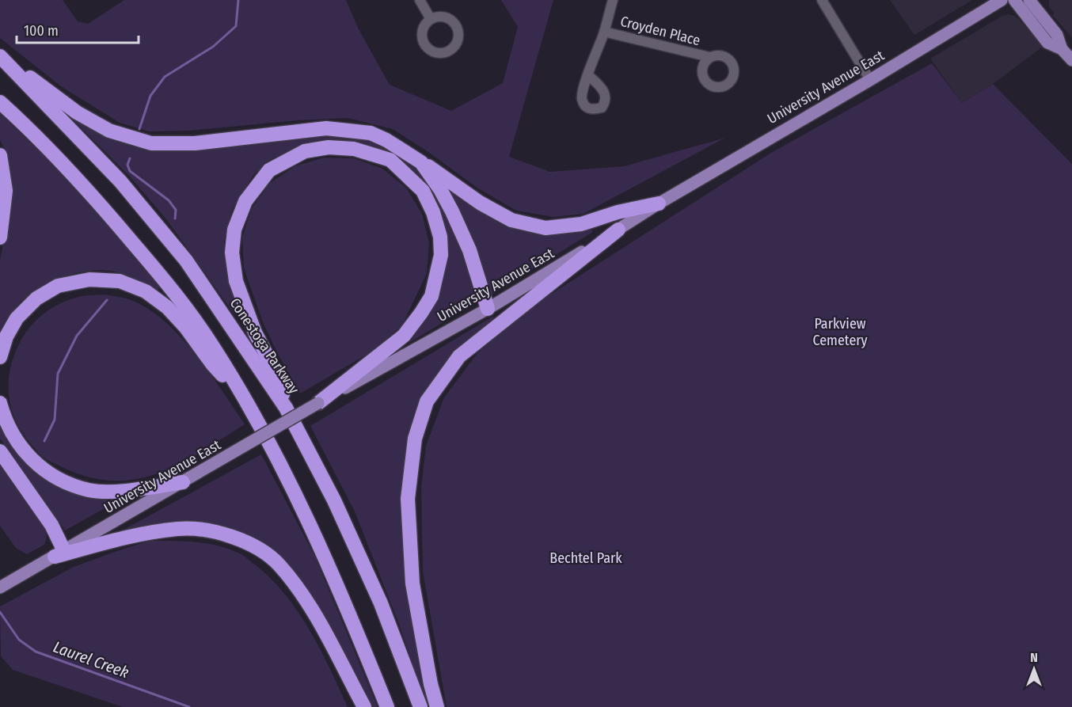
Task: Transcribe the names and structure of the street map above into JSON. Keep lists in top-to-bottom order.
{
  "streets": {
    "highway": ["Conestoga Parkway"],
    "main road": ["University Avenue East"],
    "street": ["Croyden Place"]
  },
  "water": ["Laurel Creek"],
  "parks": ["Parkview Cemetery", "Bechtel Park"],
  "scale_bar": "100 m",
  "north": "top"
}
